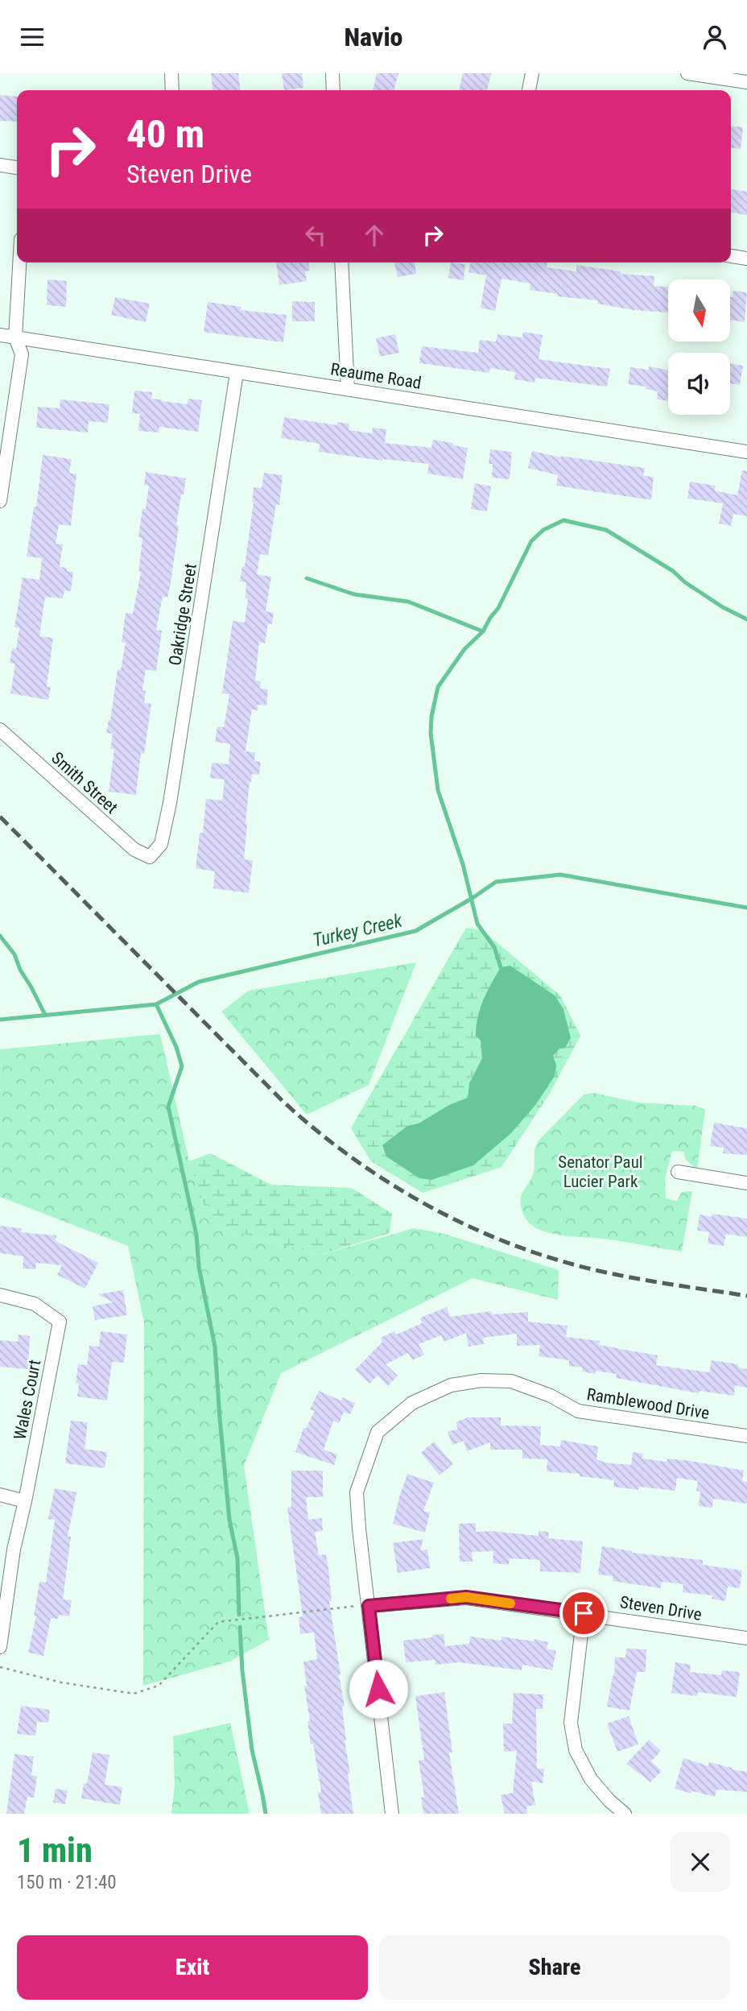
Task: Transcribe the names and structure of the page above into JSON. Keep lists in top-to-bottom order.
{
  "streets": {
    "street": [
      "Reaume Road",
      "Oakridge Street",
      "Smith Street",
      "Wales Court",
      "Ramblewood Drive",
      "Steven Drive"
    ]
  },
  "crossings": [
    ["Reaume Road", "Oakridge Street"],
    ["Oakridge Street", "Smith Street"],
    ["Ramblewood Drive", "Steven Drive"]
  ],
  "water": ["Turkey Creek"],
  "parks": ["Senator Paul Lucier Park"],
  "north": "bottom",
  "page": {
    "header": "Navio",
    "turn": ["40 m", "Steven Drive"],
    "heading": ["1 min", "150 m · 21:40"],
    "buttons": ["Exit", "Share"]
  }
}
